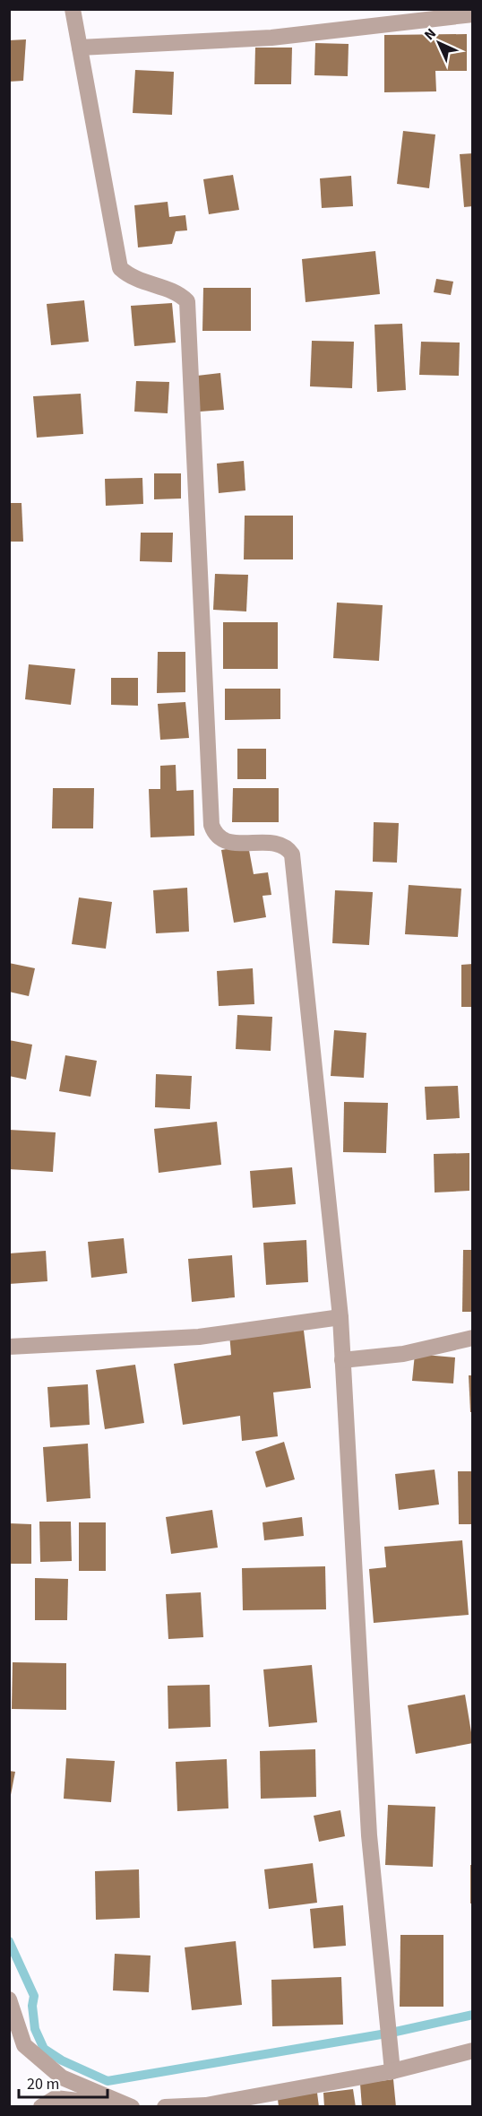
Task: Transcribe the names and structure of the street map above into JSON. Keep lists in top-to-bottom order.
{
  "scale_bar": "20 m",
  "north": "top left"
}
